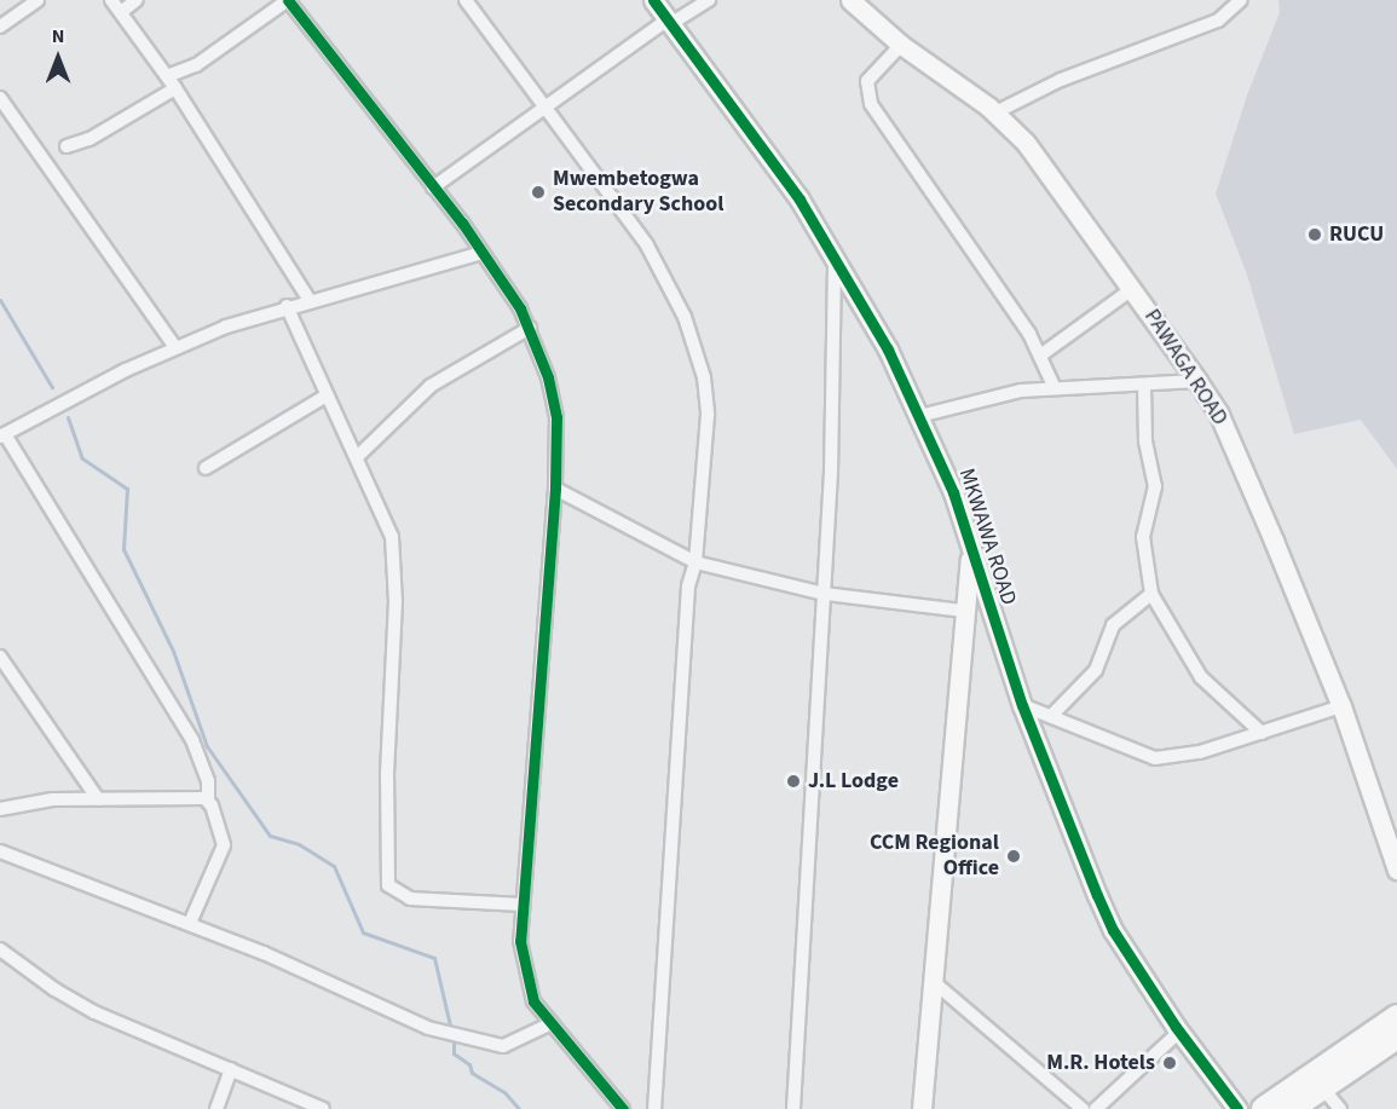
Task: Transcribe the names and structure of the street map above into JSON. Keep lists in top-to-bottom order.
{
  "streets": {
    "street": ["PAWAGA ROAD", "MKWAWA ROAD"]
  },
  "places": [
    "Mwembetogwa Secondary School",
    "RUCU",
    "J.L Lodge",
    "CCM Regional Office",
    "M.R. Hotels"
  ],
  "north": "top"
}
